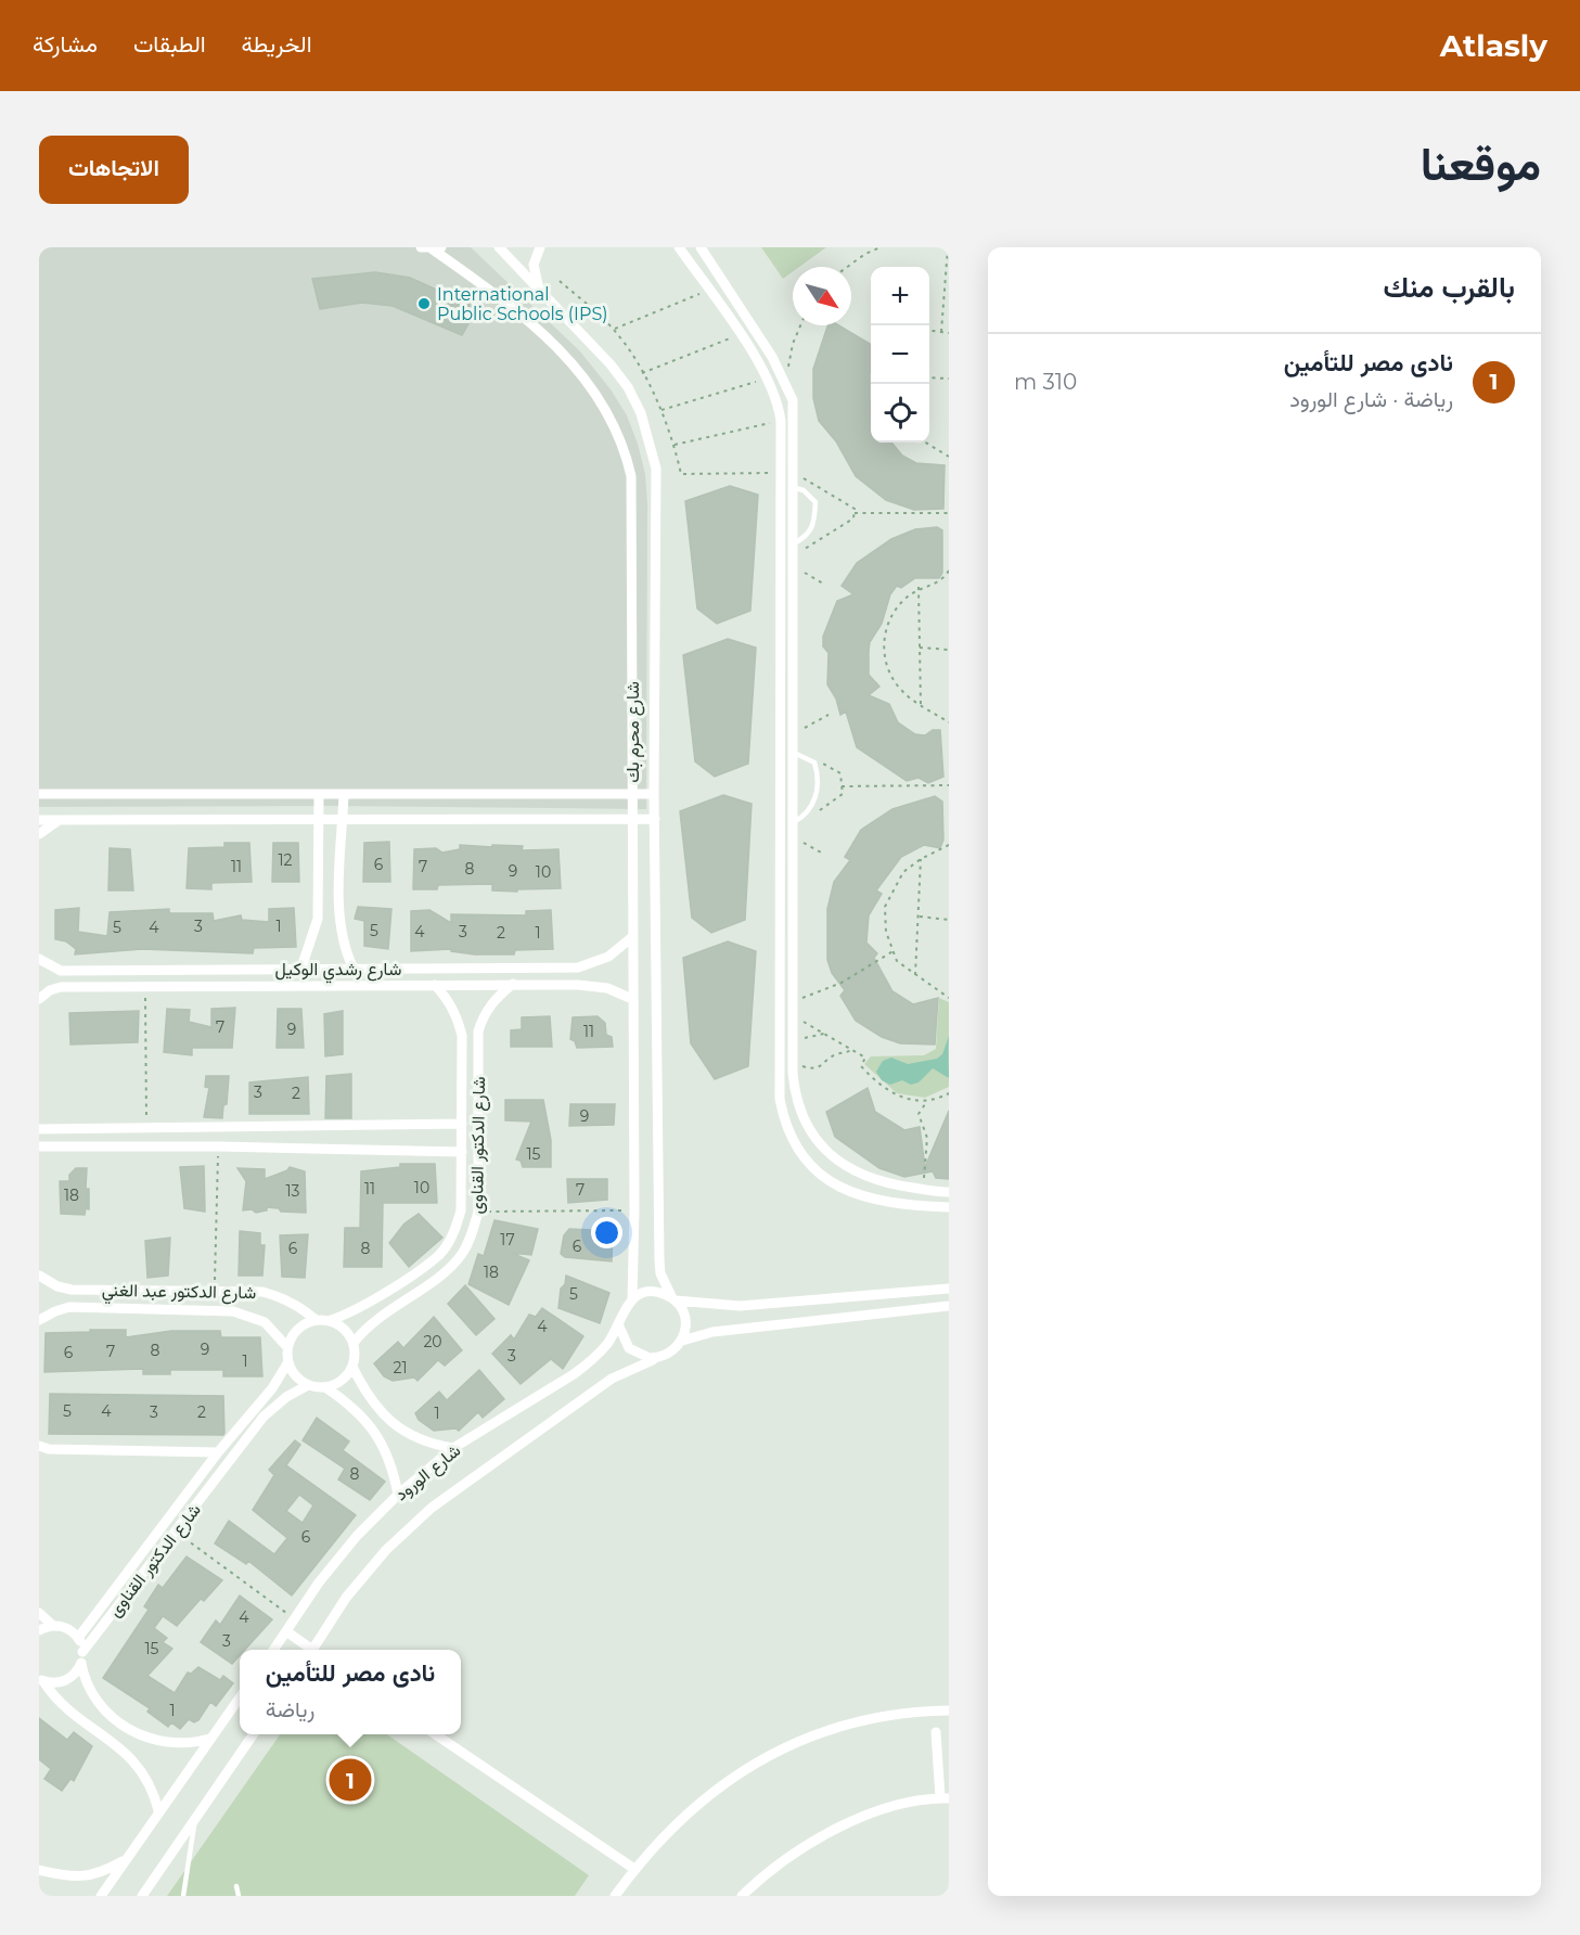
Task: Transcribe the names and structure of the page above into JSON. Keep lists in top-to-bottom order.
{
  "streets": {
    "street": [
      "شارع محرم بك",
      "شارع رشدي الوكيل",
      "شارع الدكتور القناوى",
      "شارع الدكتور عبد الغني",
      "شارع الورود"
    ]
  },
  "crossings": [
    ["شارع محرم بك", "شارع رشدي الوكيل"],
    ["شارع محرم بك", "شارع الورود"],
    ["شارع رشدي الوكيل", "شارع الدكتور القناوى"],
    ["شارع الدكتور القناوى", "شارع الدكتور عبد الغني"]
  ],
  "places": ["International Public Schools (IPS)"],
  "house_numbers": [
    "12",
    "6",
    "11",
    "7",
    "8",
    "9",
    "10",
    "3",
    "1",
    "5",
    "4",
    "5",
    "4",
    "3",
    "2",
    "1",
    "7",
    "9",
    "11",
    "3",
    "2",
    "9",
    "15",
    "10",
    "11",
    "7",
    "13",
    "18",
    "17",
    "6",
    "6",
    "8",
    "18",
    "5",
    "4",
    "20",
    "9",
    "8",
    "7",
    "6",
    "3",
    "1",
    "21",
    "5",
    "4",
    "3",
    "2",
    "1",
    "8",
    "6",
    "4",
    "3",
    "15",
    "1"
  ],
  "north": "bottom right",
  "page": {
    "header": "Atlasly",
    "nav": ["الخريطة", "الطبقات", "مشاركة"],
    "title": "موقعنا",
    "buttons": "الاتجاهات",
    "heading": "بالقرب منك",
    "map_buttons": ["+", "−"],
    "list": [
      {
        "mark": "1",
        "name": "نادى مصر للتأمين",
        "note": "رياضة · شارع الورود",
        "value": "310 m"
      }
    ],
    "popup": ["نادى مصر للتأمين", "رياضة"],
    "pins": "1"
  }
}
